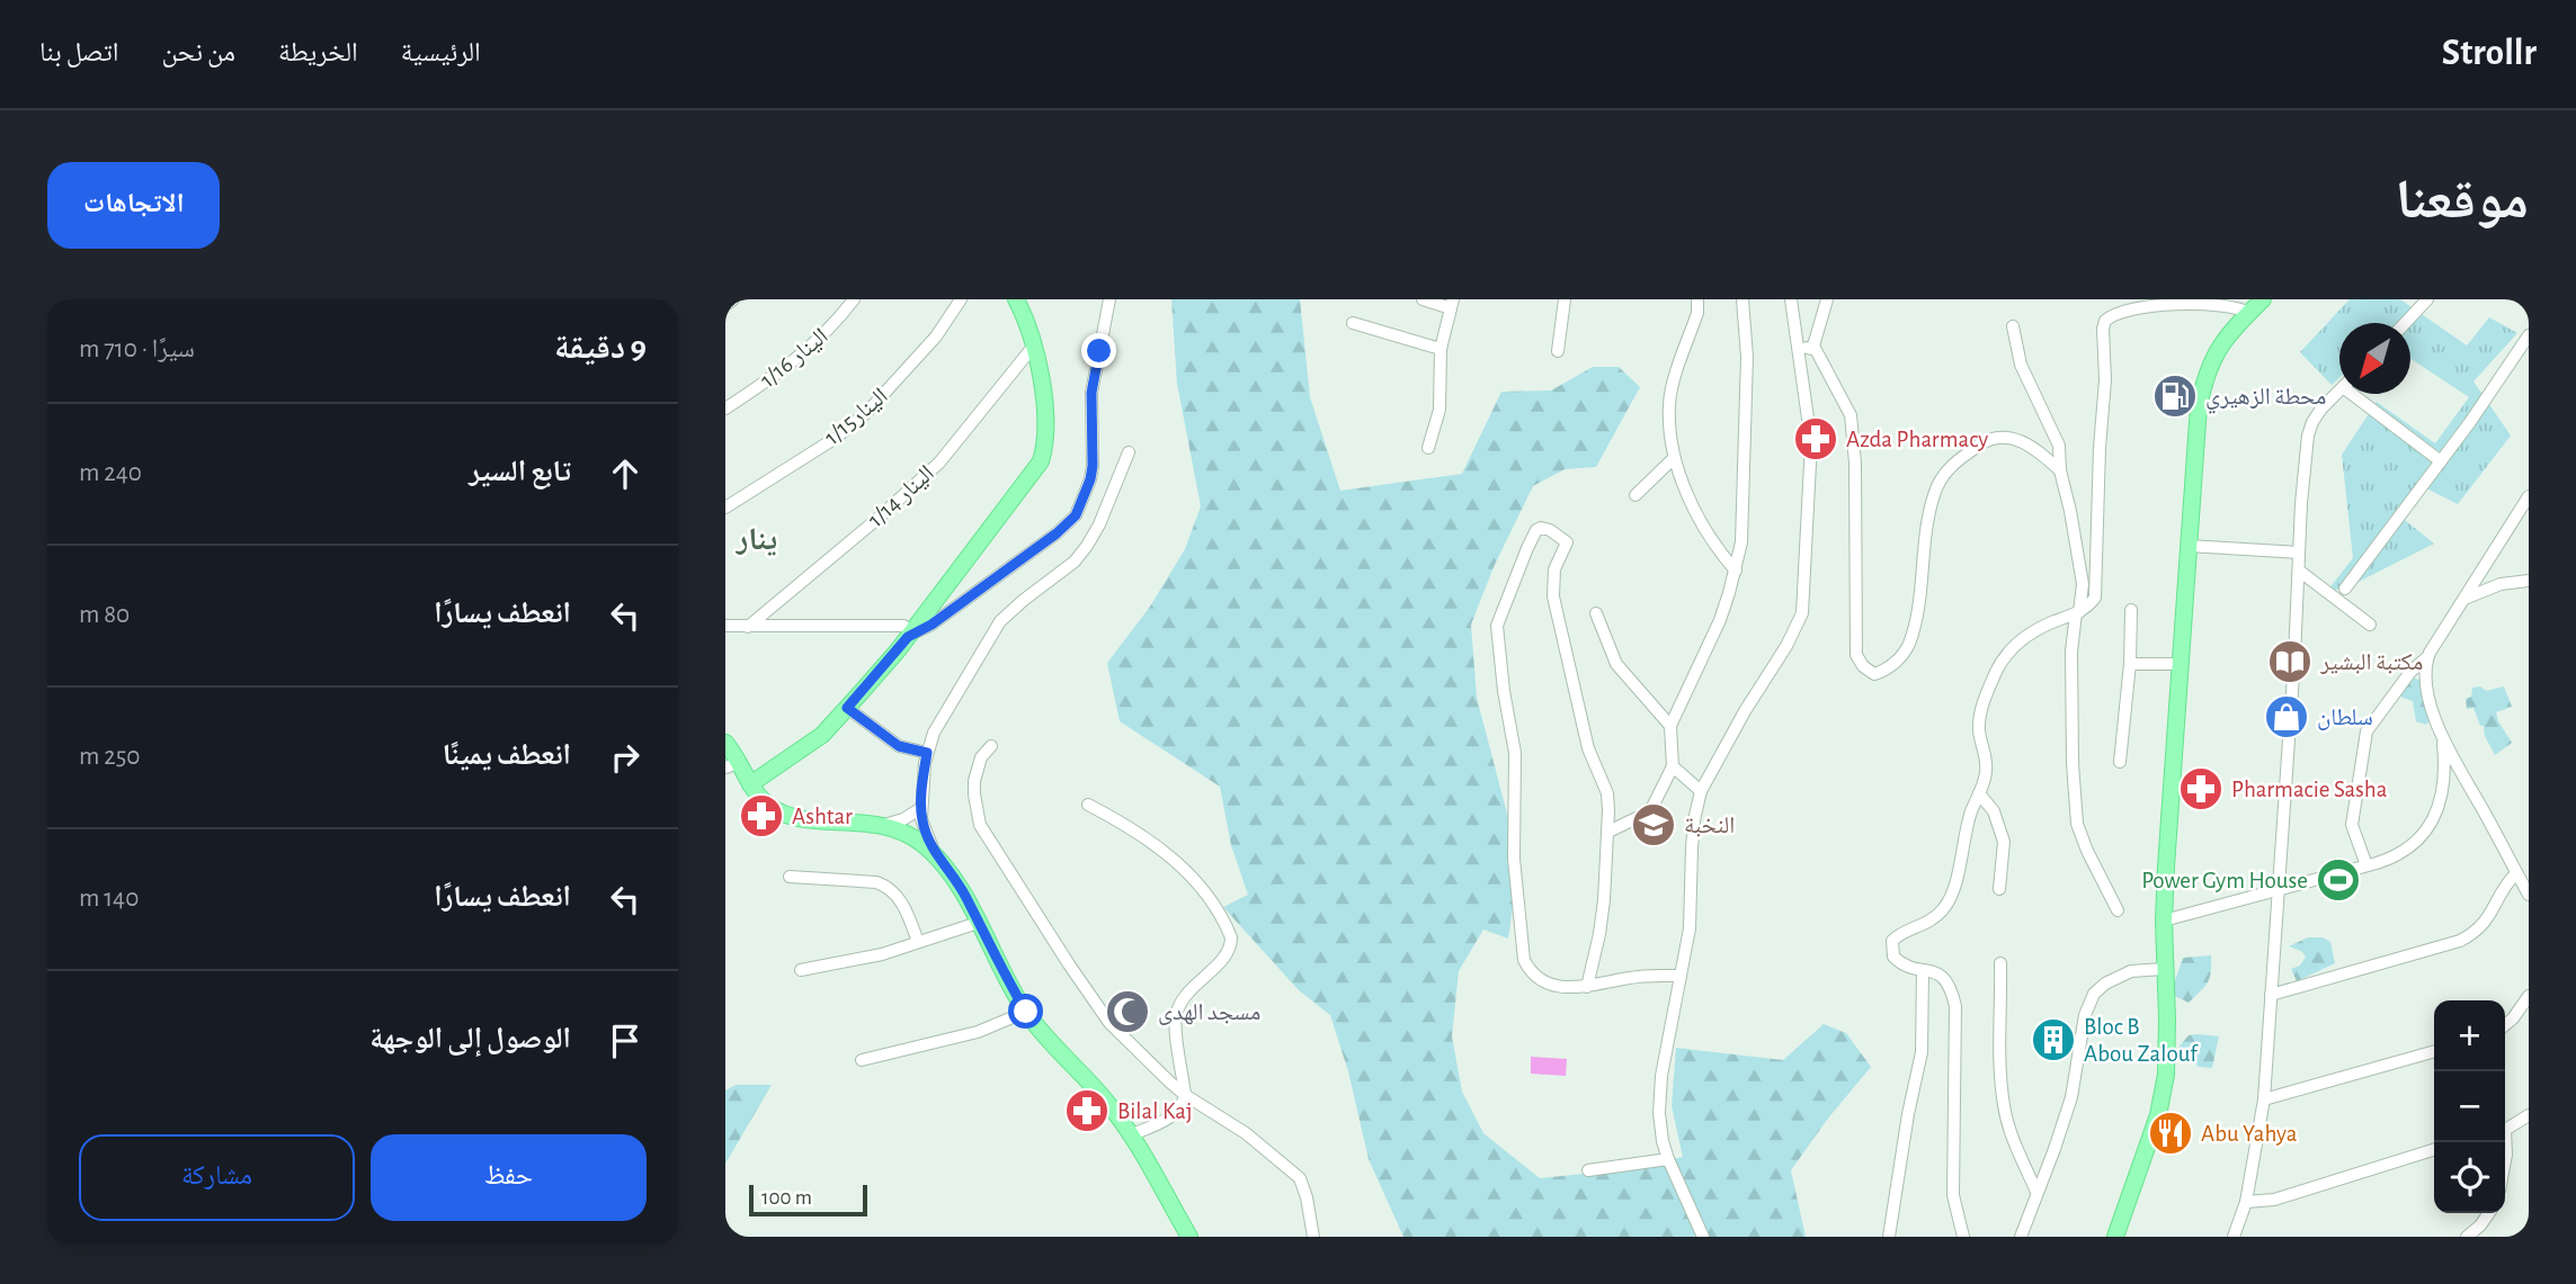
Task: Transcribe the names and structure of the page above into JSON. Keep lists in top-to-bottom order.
{
  "streets": {
    "street": ["الينار 1/16", "الينار1/15", "الينار 1/14"]
  },
  "districts": ["ينار"],
  "places": {
    "fuel station": ["محطة الزهيري"],
    "pharmacy": [
      "Azda Pharmacy",
      "Pharmacie Sasha",
      "Ashtar",
      "Bilal Kaj"
    ],
    "library": ["مكتبة البشير"],
    "shop": ["سلطان"],
    "school or university": ["النخبة"],
    "sports": ["Power Gym House"],
    "mosque": ["مسجد الهدى"],
    "building": ["Bloc B Abou Zalouf"],
    "restaurant": ["Abu Yahya"]
  },
  "scale_bar": "100 m",
  "north": "bottom left",
  "page": {
    "header": "Strollr",
    "nav": [
      "الرئيسية",
      "الخريطة",
      "من نحن",
      "اتصل بنا"
    ],
    "title": "موقعنا",
    "buttons": [
      "الاتجاهات",
      ["حفظ", "مشاركة"]
    ],
    "heading": ["9 دقيقة", "سيرًا · 710 m"],
    "list": [
      ["تابع السير", "240 m"],
      ["انعطف يسارًا", "80 m"],
      ["انعطف يمينًا", "250 m"],
      ["انعطف يسارًا", "140 m"],
      "الوصول إلى الوجهة"
    ],
    "map_buttons": ["+", "−"],
    "scale": "100 m"
  }
}
